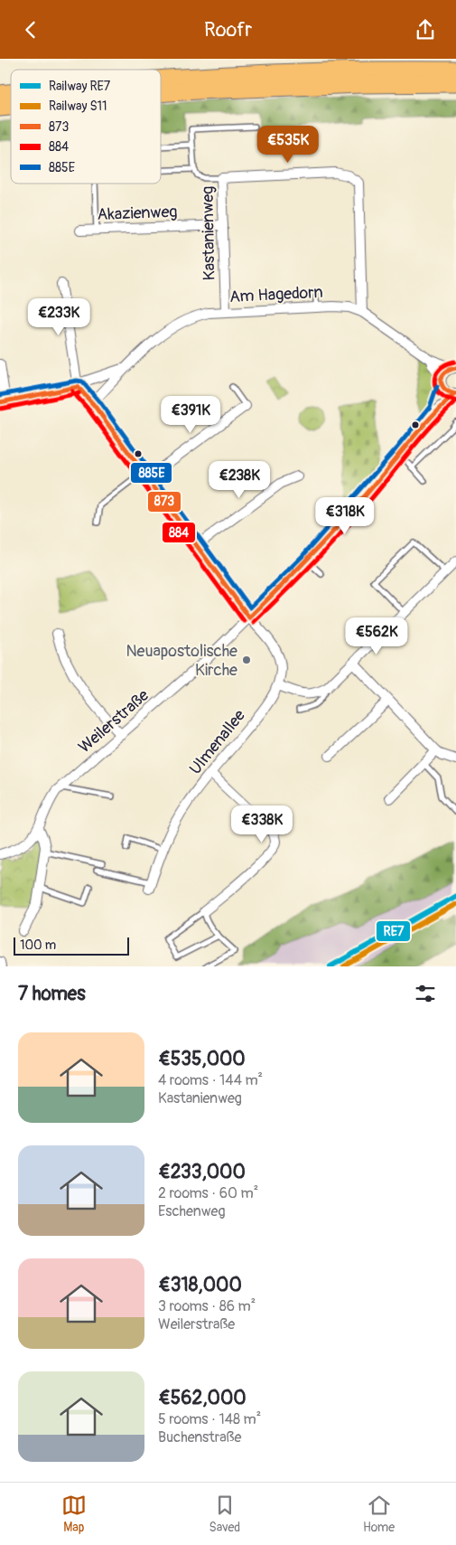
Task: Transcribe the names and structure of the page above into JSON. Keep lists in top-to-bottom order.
{
  "streets": {
    "street": [
      "Akazienweg",
      "Kastanienweg",
      "Am Hagedorn",
      "Weilerstraße",
      "Ulmenallee"
    ]
  },
  "crossings": [
    ["Akazienweg", "Kastanienweg"],
    ["Kastanienweg", "Am Hagedorn"],
    ["Am Hagedorn", "Ulmenallee"],
    ["Weilerstraße", "Ulmenallee"]
  ],
  "places": ["Neuapostolische Kirche"],
  "lines": [
    "transit line 884",
    "transit line 873",
    "transit line 885E",
    "rail line RE7",
    "rail line S11"
  ],
  "legend": [
    "Railway RE7",
    "Railway S11",
    "873",
    "884",
    "885E"
  ],
  "scale_bar": "100 m",
  "page": {
    "header": "Roofr",
    "price": [
      "€535K",
      "€233K",
      "€391K",
      "€238K",
      "€318K",
      "€562K",
      "€338K"
    ],
    "scale": "100 m",
    "heading": "7 homes",
    "list": [
      {
        "name": "€535,000",
        "note": "4 rooms · 144 m² · Kastanienweg"
      },
      {
        "name": "€233,000",
        "note": "2 rooms · 60 m² · Eschenweg"
      },
      {
        "name": "€318,000",
        "note": "3 rooms · 86 m² · Weilerstraße"
      },
      {
        "name": "€562,000",
        "note": "5 rooms · 148 m² · Buchenstraße"
      }
    ],
    "tabs": ["Map", "Saved", "Home"]
  }
}
